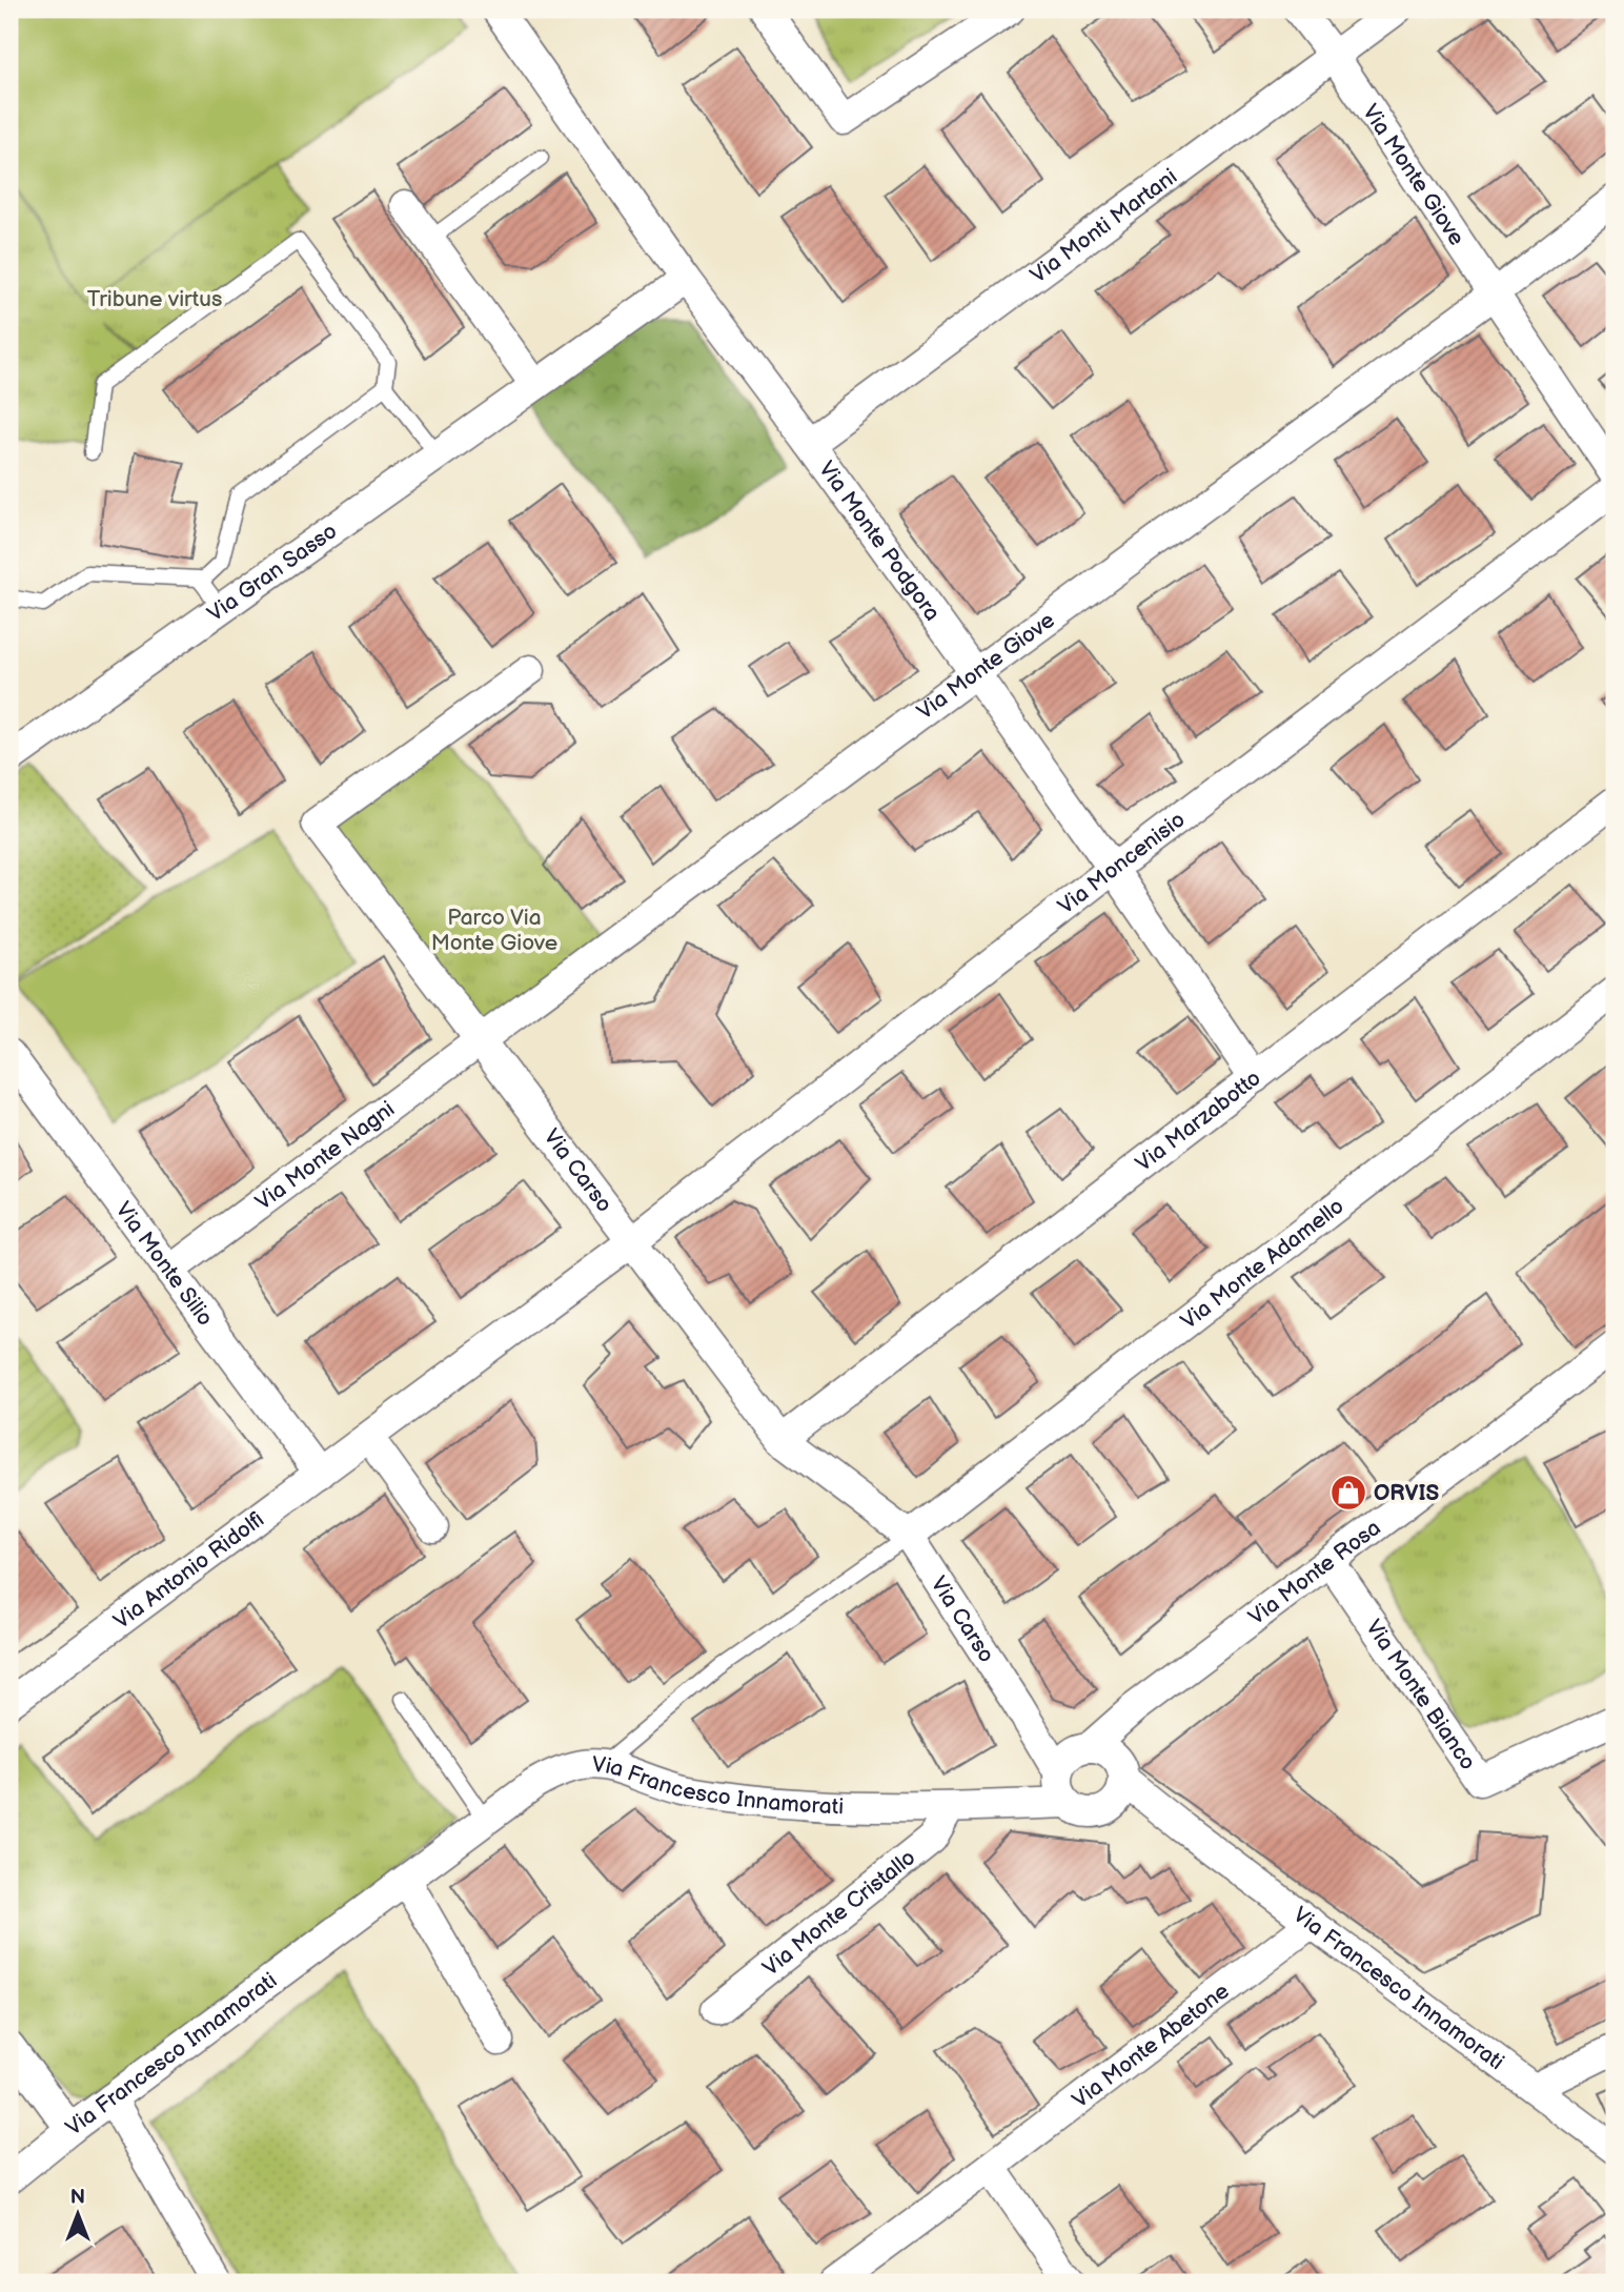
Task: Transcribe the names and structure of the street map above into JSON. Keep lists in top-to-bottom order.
{
  "streets": {
    "street": [
      "Via Monte Giove",
      "Via Monti Martani",
      "Via Monte Podgora",
      "Via Gran Sasso",
      "Via Moncenisio",
      "Via Marzabotto",
      "Via Monte Nagni",
      "Via Carso",
      "Via Monte Silio",
      "Via Monte Adamello",
      "Via Antonio Ridolfi",
      "Via Monte Rosa",
      "Via Monte Bianco",
      "Via Francesco Innamorati",
      "Via Monte Cristallo",
      "Via Monte Abetone"
    ]
  },
  "crossings": [
    ["Via Monte Giove", "Via Monti Martani"],
    ["Via Monte Giove", "Via Monte Podgora"],
    ["Via Monte Giove", "Via Monte Nagni"],
    ["Via Monte Giove", "Via Carso"],
    ["Via Monti Martani", "Via Monte Podgora"],
    ["Via Monte Podgora", "Via Gran Sasso"],
    ["Via Monte Podgora", "Via Moncenisio"],
    ["Via Monte Podgora", "Via Marzabotto"],
    ["Via Moncenisio", "Via Carso"],
    ["Via Moncenisio", "Via Antonio Ridolfi"],
    ["Via Marzabotto", "Via Carso"],
    ["Via Monte Nagni", "Via Carso"],
    ["Via Monte Nagni", "Via Monte Silio"],
    ["Via Carso", "Via Monte Adamello"],
    ["Via Carso", "Via Antonio Ridolfi"],
    ["Via Carso", "Via Monte Rosa"],
    ["Via Carso", "Via Francesco Innamorati"],
    ["Via Monte Silio", "Via Antonio Ridolfi"],
    ["Via Monte Rosa", "Via Monte Bianco"],
    ["Via Monte Rosa", "Via Francesco Innamorati"],
    ["Via Francesco Innamorati", "Via Monte Cristallo"],
    ["Via Francesco Innamorati", "Via Monte Abetone"]
  ],
  "parks": ["Tribune virtus", "Parco Via Monte Giove"],
  "places": {
    "shop": ["ORVIS"]
  },
  "north": "top"
}
